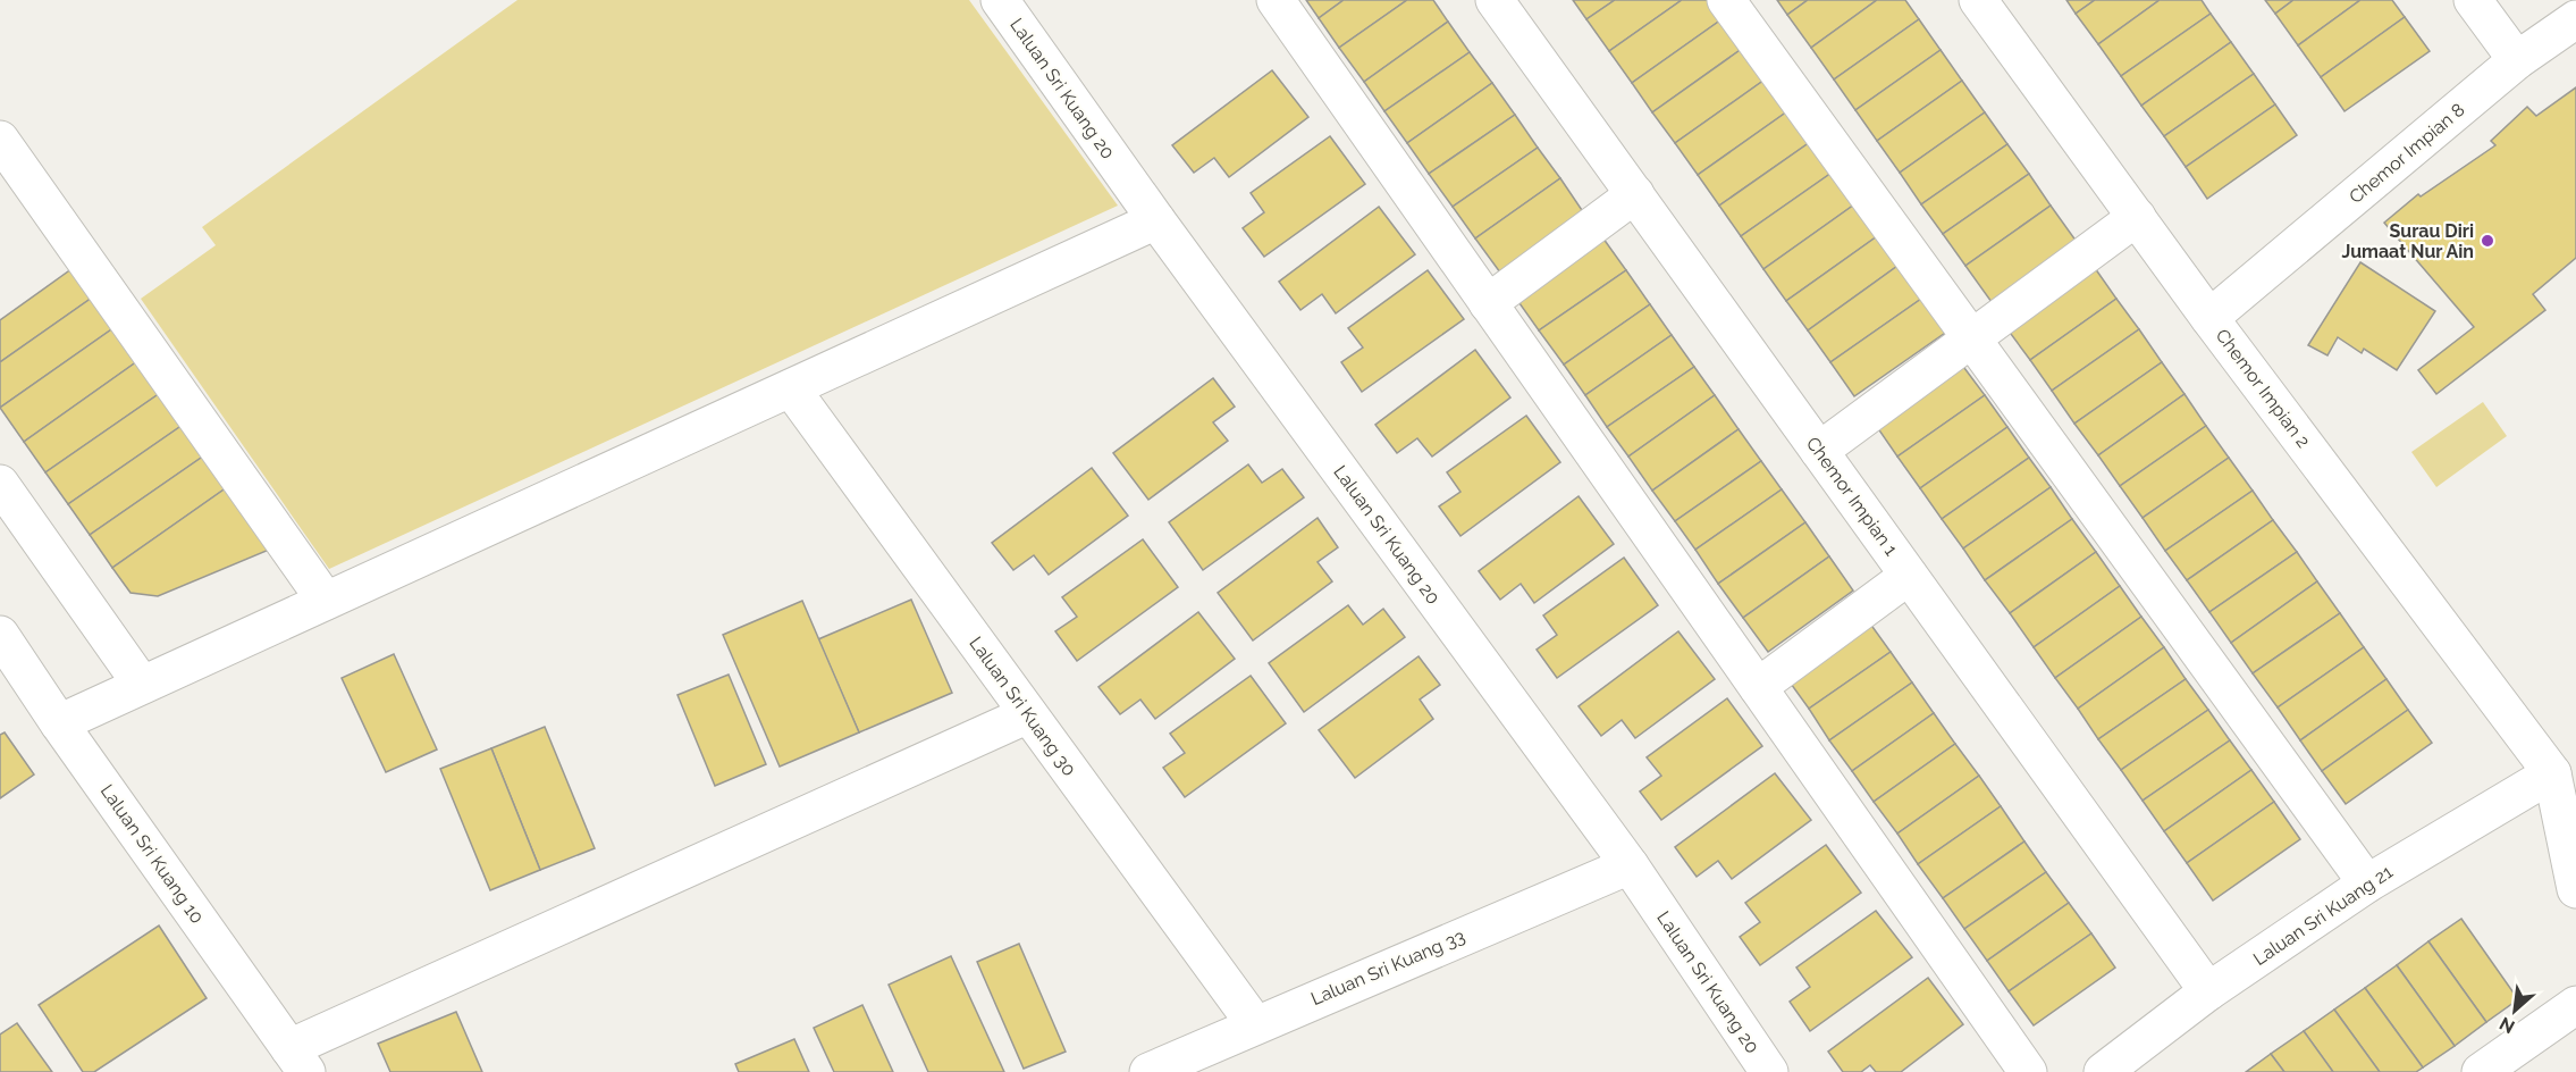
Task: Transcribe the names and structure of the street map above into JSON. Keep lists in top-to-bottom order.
{
  "streets": {
    "street": [
      "Laluan Sri Kuang 20",
      "Chemor Impian 8",
      "Chemor Impian 2",
      "Chemor Impian 1",
      "Laluan Sri Kuang 30",
      "Laluan Sri Kuang 10",
      "Laluan Sri Kuang 21",
      "Laluan Sri Kuang 33"
    ]
  },
  "crossings": [
    ["Laluan Sri Kuang 20", "Laluan Sri Kuang 33"],
    ["Chemor Impian 8", "Chemor Impian 2"],
    ["Chemor Impian 2", "Laluan Sri Kuang 21"],
    ["Chemor Impian 1", "Laluan Sri Kuang 21"],
    ["Laluan Sri Kuang 30", "Laluan Sri Kuang 33"]
  ],
  "places": ["Surau Diri Jumaat Nur Ain"],
  "north": "bottom left"
}
